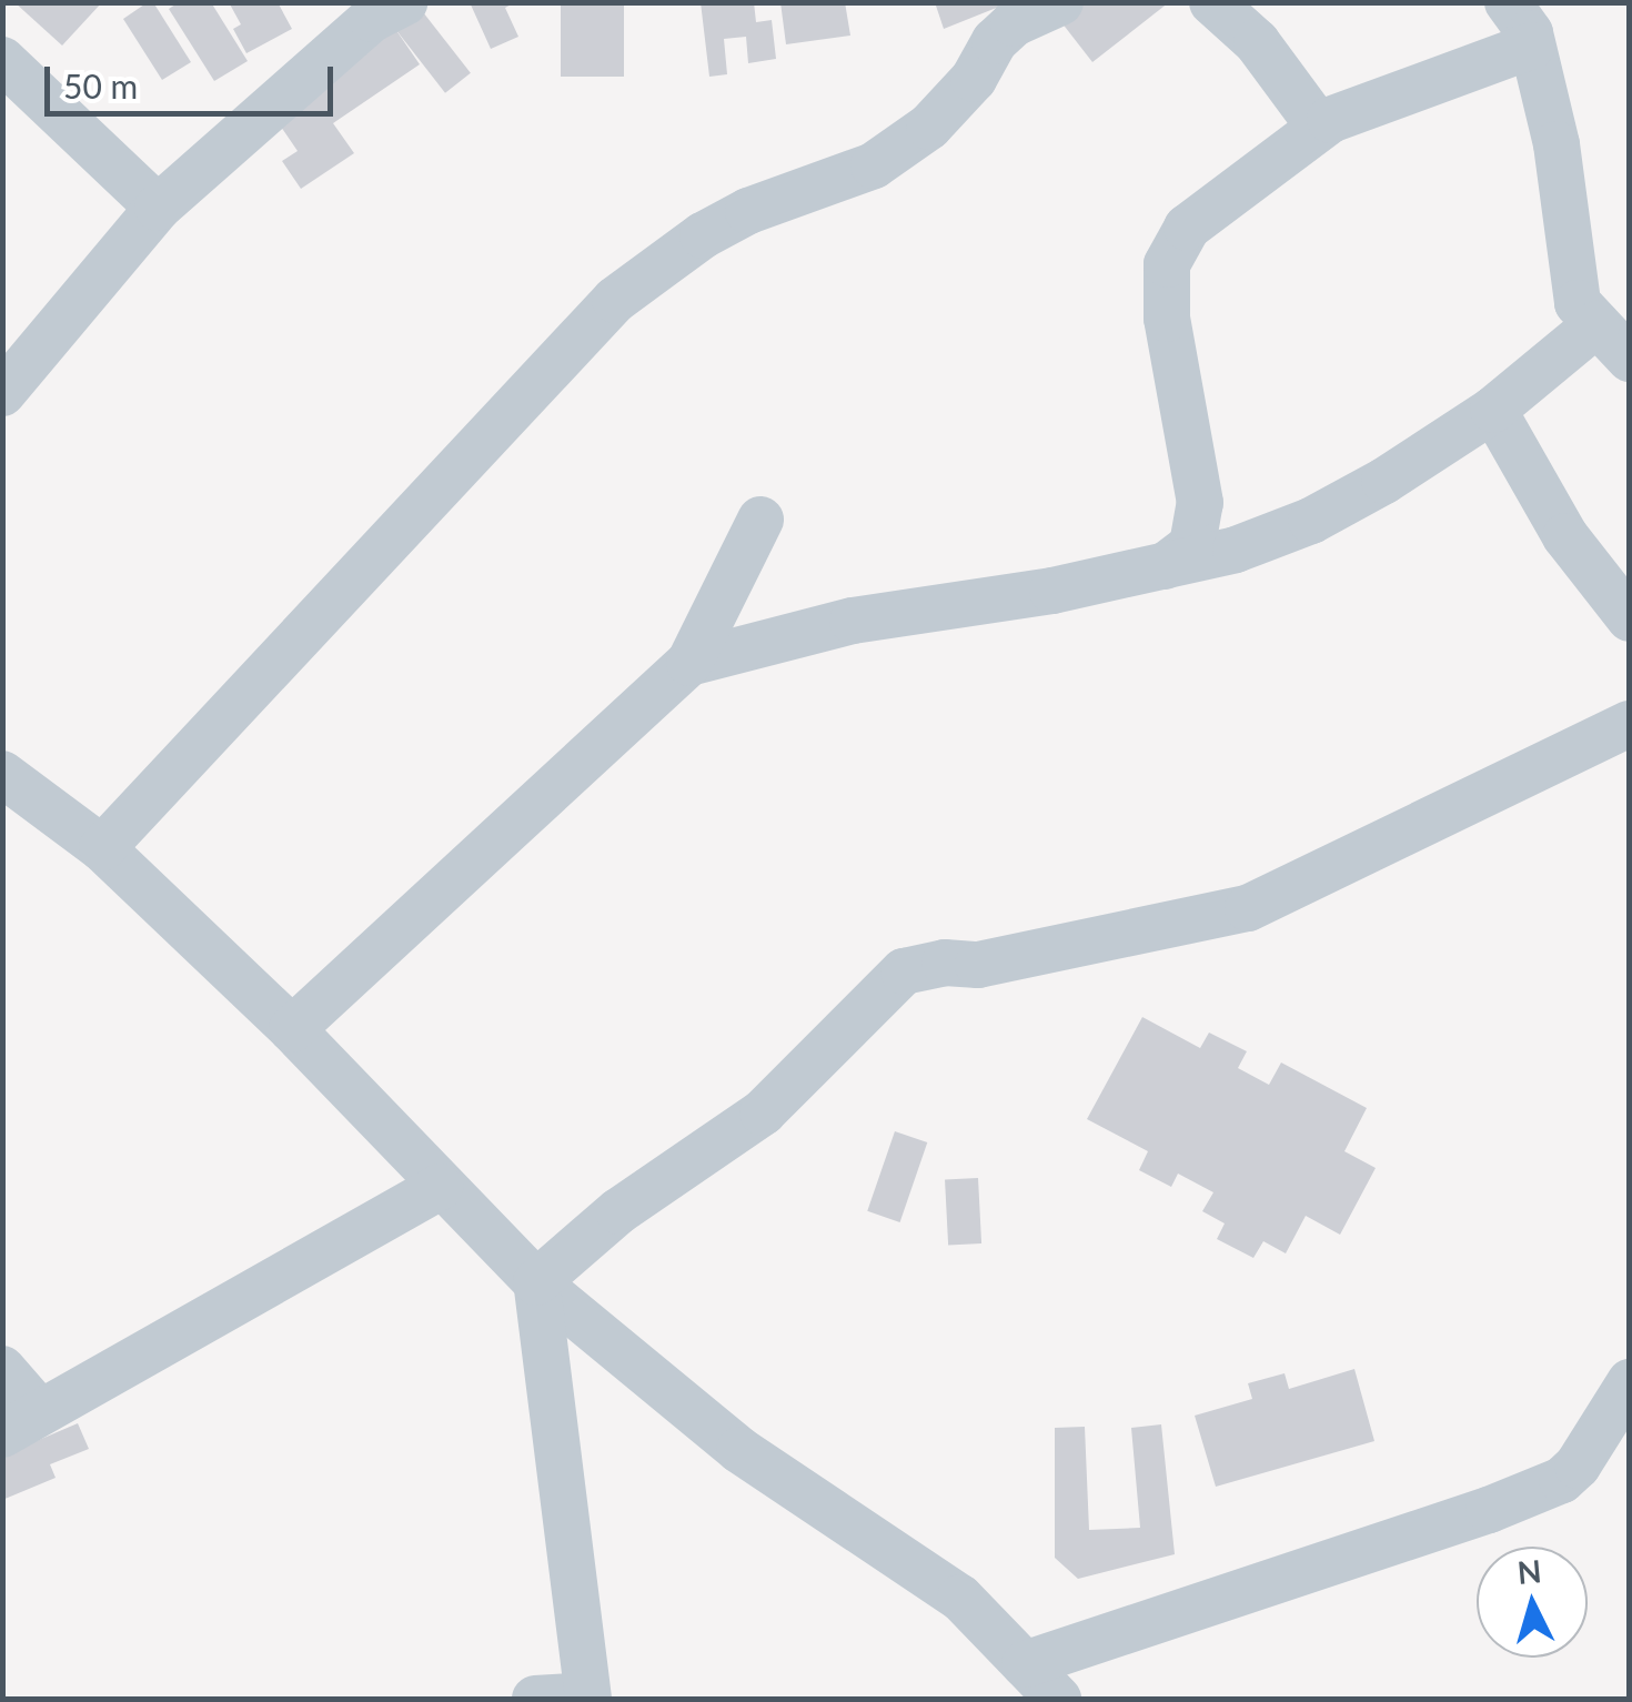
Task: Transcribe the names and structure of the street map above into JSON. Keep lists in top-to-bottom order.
{
  "scale_bar": "50 m",
  "north": "top"
}
